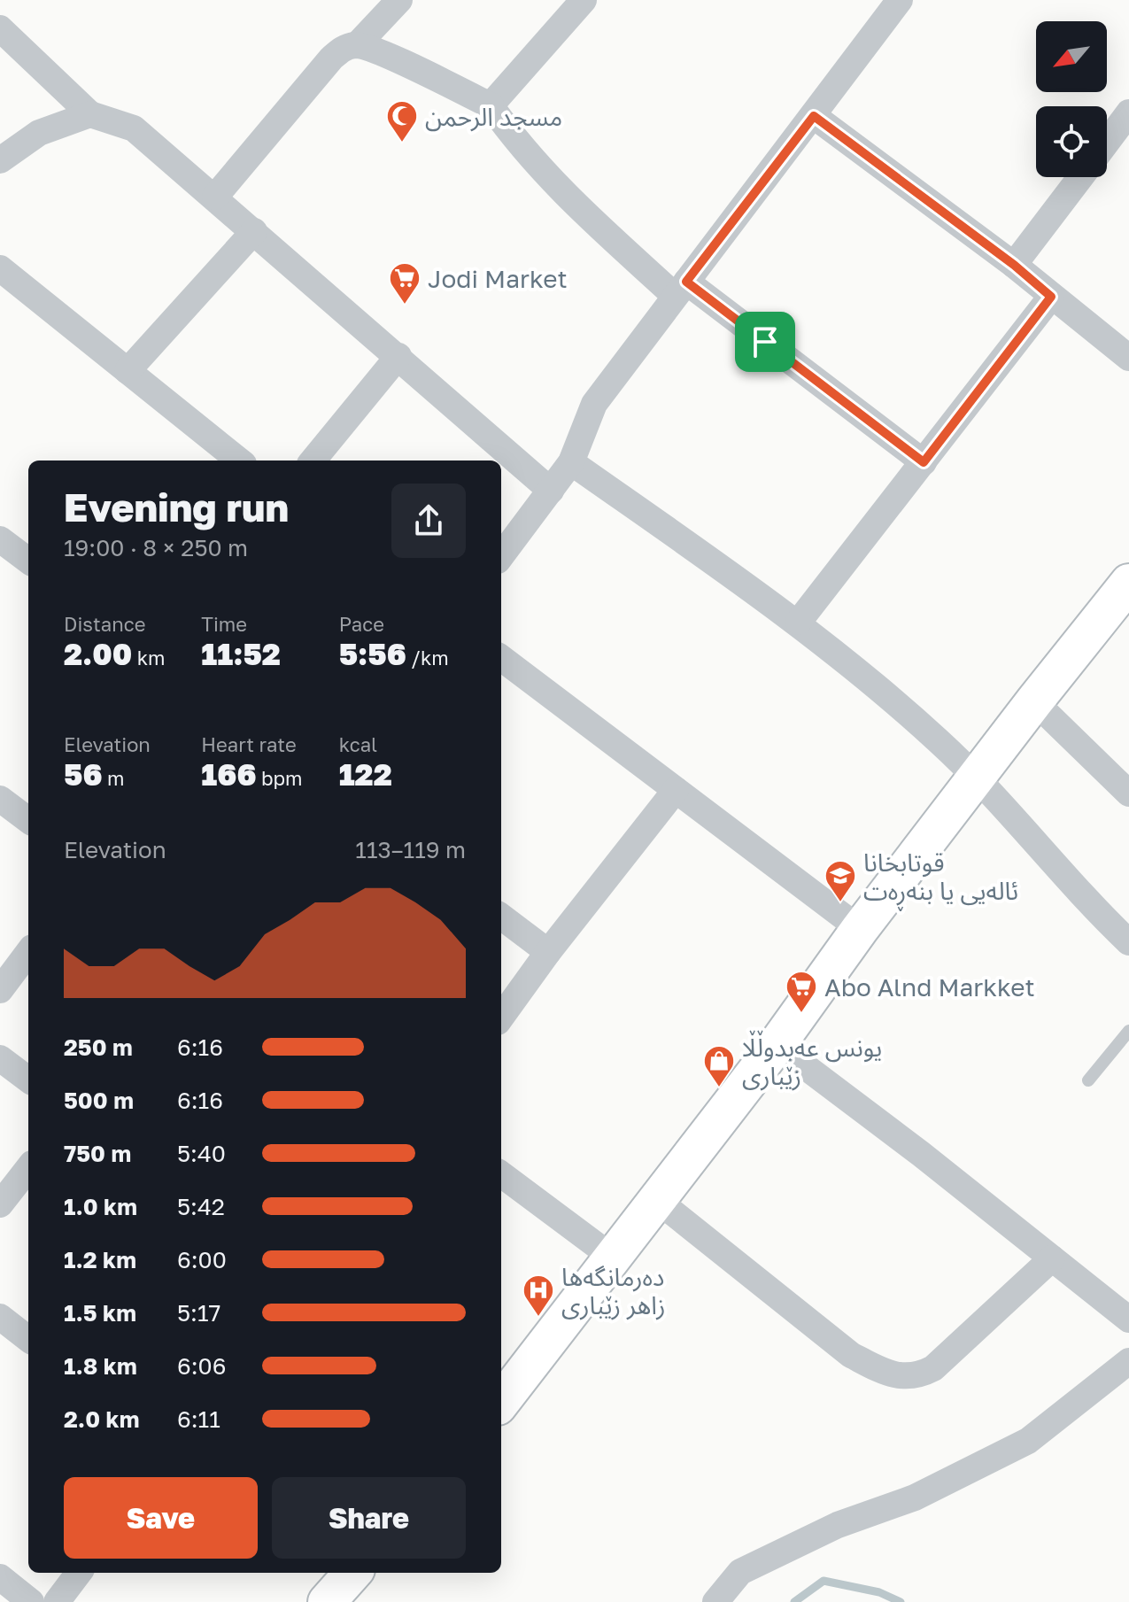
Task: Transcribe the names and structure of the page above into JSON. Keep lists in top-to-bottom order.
{
  "places": {
    "mosque": ["مسجد الرحمن"],
    "supermarket": ["Jodi Market", "Abo Alnd Markket"],
    "school or university": ["قوتابخانا ئالەیی یا بنەڕەت"],
    "shop": ["یونس عەبدوڵڵا زێباری"],
    "hospital": ["دەرمانگەھا زاهر زێباری"]
  },
  "north": "bottom left",
  "page": {
    "heading": ["Evening run", "19:00 · 8 × 250 m"],
    "stats": [
      ["Distance", "2.00 km"],
      ["Time", "11:52"],
      ["Pace", "5:56 /km"],
      ["Elevation", "56 m"],
      ["Heart rate", "166 bpm"],
      ["kcal", "122"]
    ],
    "chart": ["Elevation", "113–119 m"],
    "list": [
      {
        "name": "250 m",
        "note": "6:16"
      },
      {
        "name": "500 m",
        "note": "6:16"
      },
      {
        "name": "750 m",
        "note": "5:40"
      },
      {
        "name": "1.0 km",
        "note": "5:42"
      },
      {
        "name": "1.2 km",
        "note": "6:00"
      },
      {
        "name": "1.5 km",
        "note": "5:17"
      },
      {
        "name": "1.8 km",
        "note": "6:06"
      },
      {
        "name": "2.0 km",
        "note": "6:11"
      }
    ],
    "buttons": ["Save", "Share"]
  }
}
